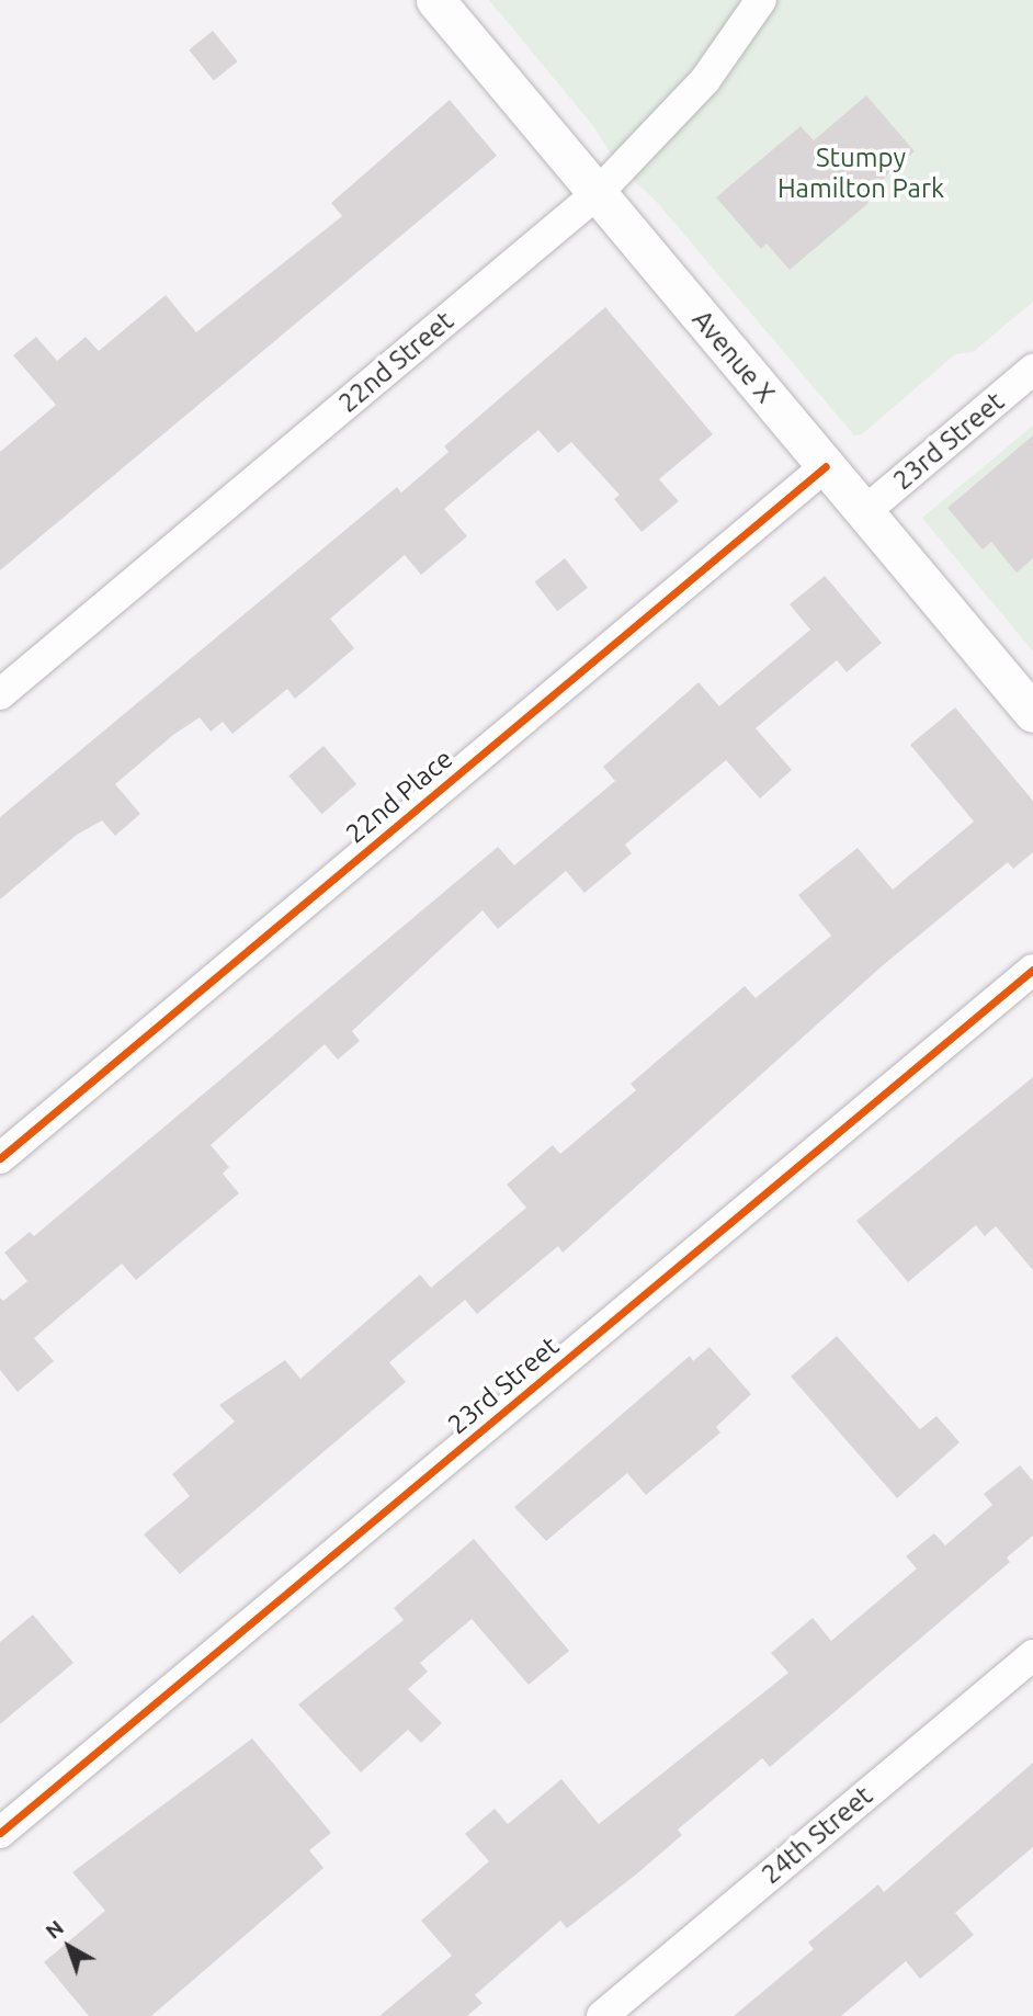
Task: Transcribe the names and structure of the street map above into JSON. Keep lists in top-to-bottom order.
{
  "streets": {
    "street": [
      "Avenue X",
      "22nd Street",
      "23rd Street",
      "22nd Place",
      "24th Street"
    ]
  },
  "crossings": [
    ["Avenue X", "22nd Street"],
    ["Avenue X", "23rd Street"],
    ["Avenue X", "22nd Place"]
  ],
  "parks": ["Stumpy Hamilton Park"],
  "north": "top left"
}
